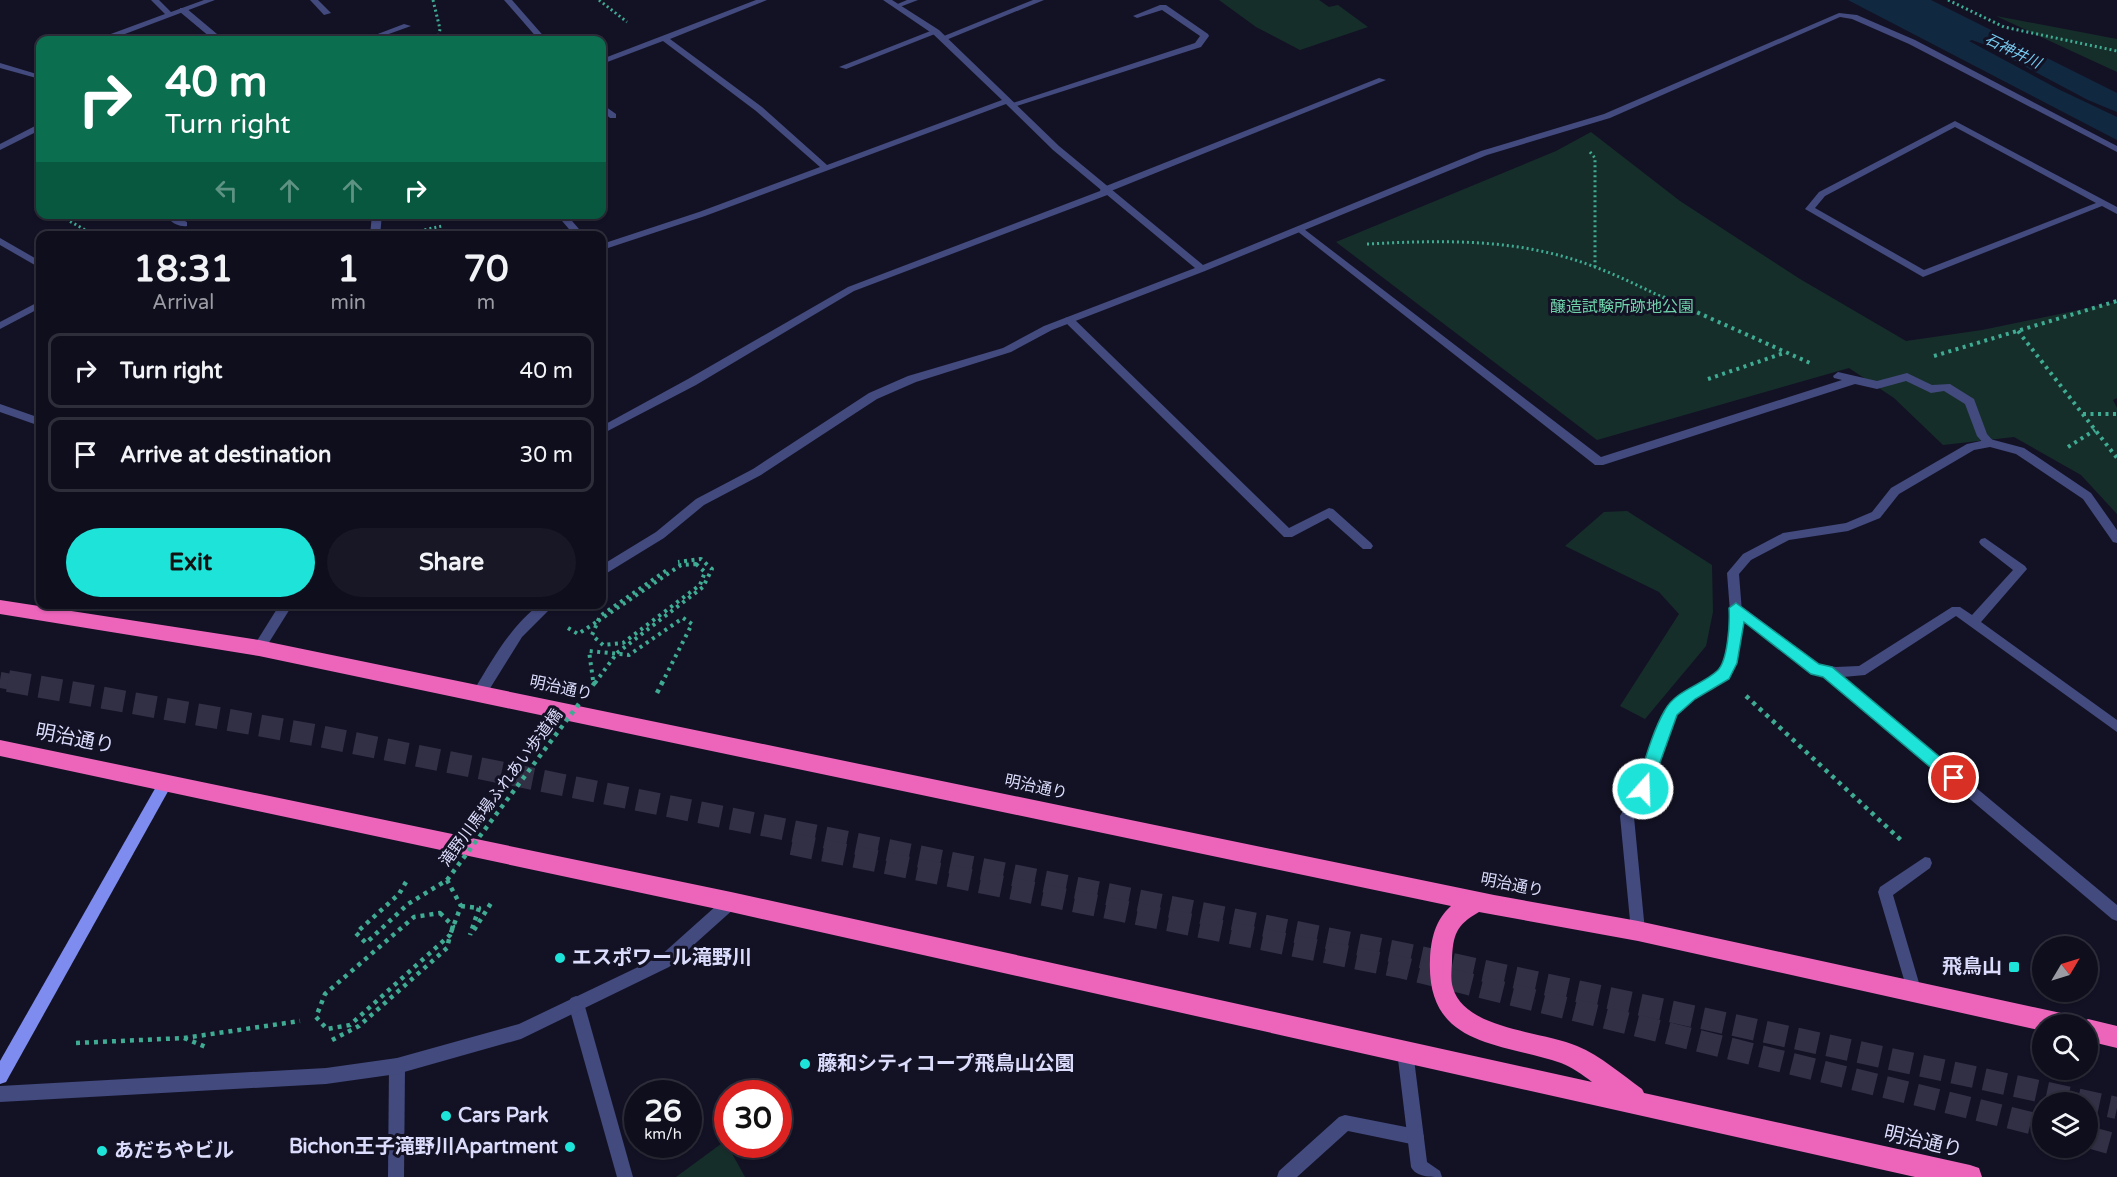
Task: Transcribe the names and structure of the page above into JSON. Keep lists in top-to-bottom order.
{
  "streets": {
    "highway": ["明治通り"],
    "path": ["滝野川馬場ふれあい歩道橋"]
  },
  "water": ["石神井川"],
  "parks": ["醸造試験所跡地公園"],
  "places": {
    "other": [
      "エスポワール滝野川",
      "藤和シティコープ飛鳥山公園",
      "Cars Park",
      "Bichon王子滝野川Apartment",
      "あだちやビル"
    ],
    "transit": ["飛鳥山"]
  },
  "north": "top right",
  "page": {
    "turn": ["40 m", "Turn right"],
    "eta": [
      "18:31",
      "Arrival",
      "1",
      "min",
      "70",
      "m"
    ],
    "list": [
      {
        "name": "Turn right",
        "value": "40 m"
      },
      {
        "name": "Arrive at destination",
        "value": "30 m"
      }
    ],
    "buttons": ["Exit", "Share"],
    "speed": "26 km/h",
    "limit": "30"
  }
}
